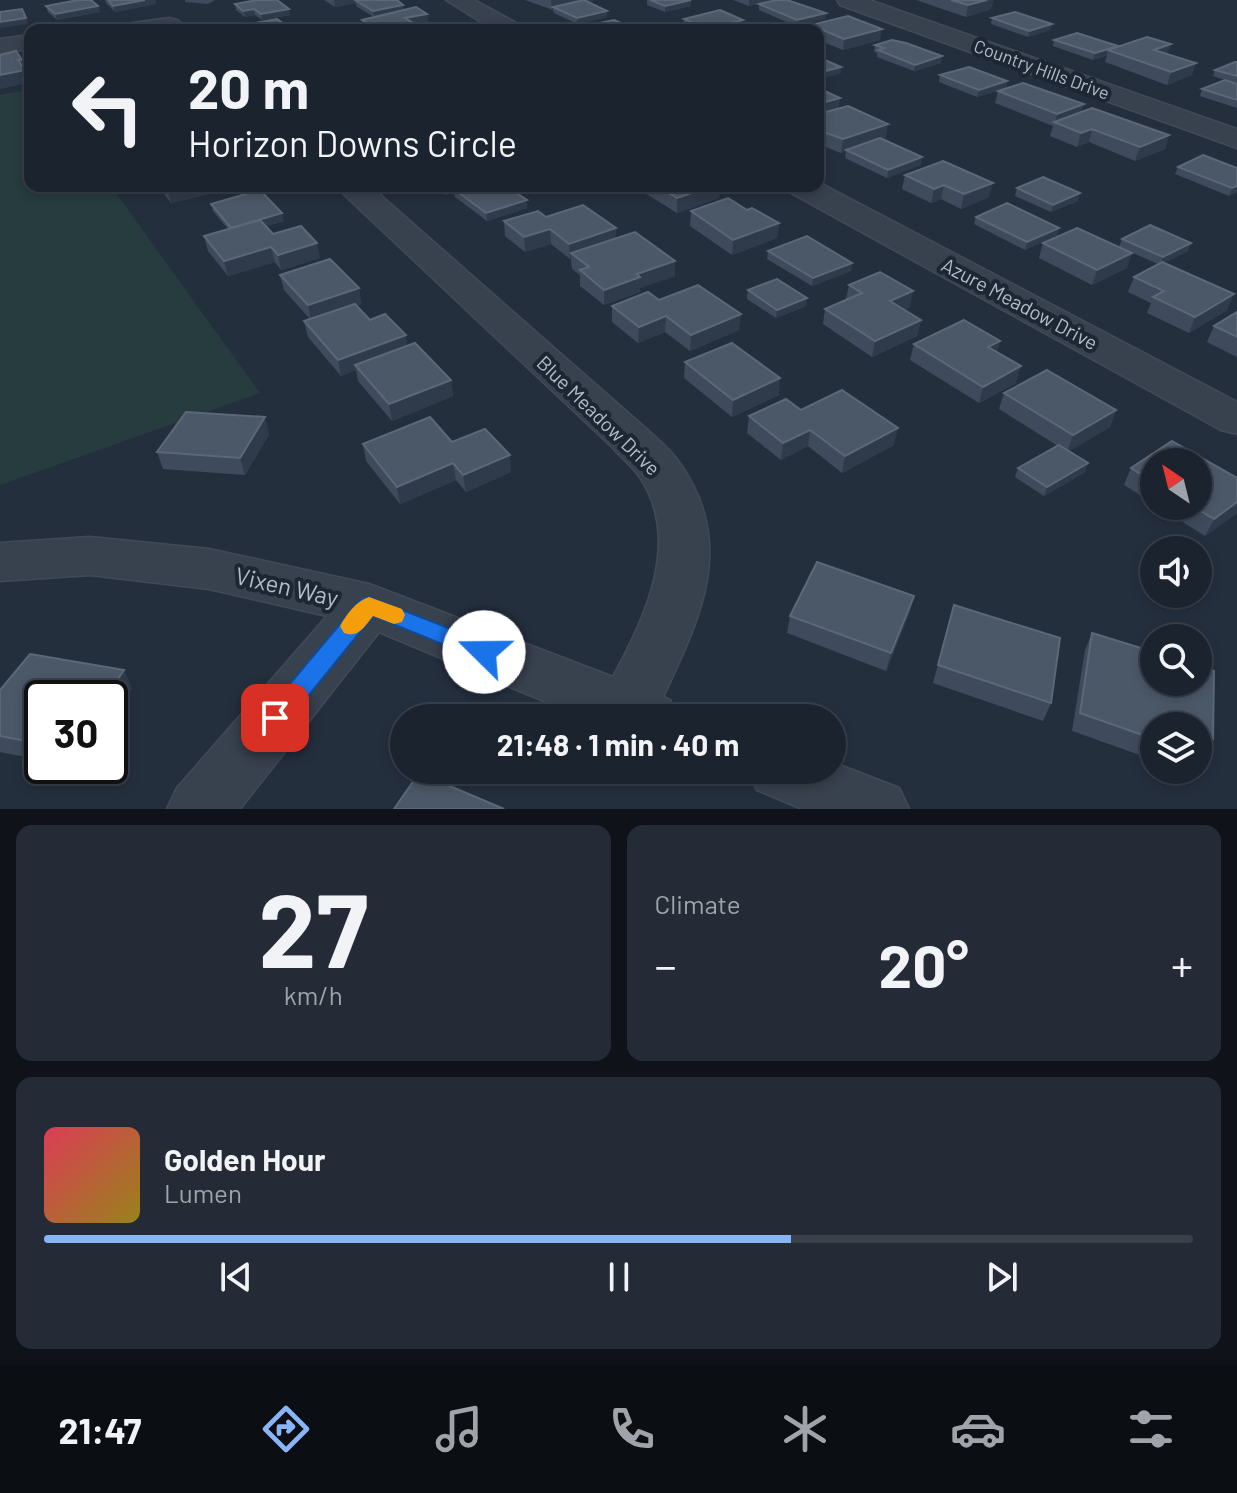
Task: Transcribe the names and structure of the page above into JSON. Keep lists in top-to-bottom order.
{
  "streets": {
    "street": [
      "Country Hills Drive",
      "Azure Meadow Drive",
      "Blue Meadow Drive",
      "Vixen Way"
    ]
  },
  "north": "top left",
  "page": {
    "turn": ["20 m", "Horizon Downs Circle"],
    "limit": "30",
    "trip": "21:48 · 1 min · 40 m",
    "tile": [
      ["27", "km/h"],
      "Climate"
    ],
    "heat": ["−", "20°", "+"],
    "song": ["Golden Hour", "Lumen"],
    "tabs": "21:47"
  }
}
